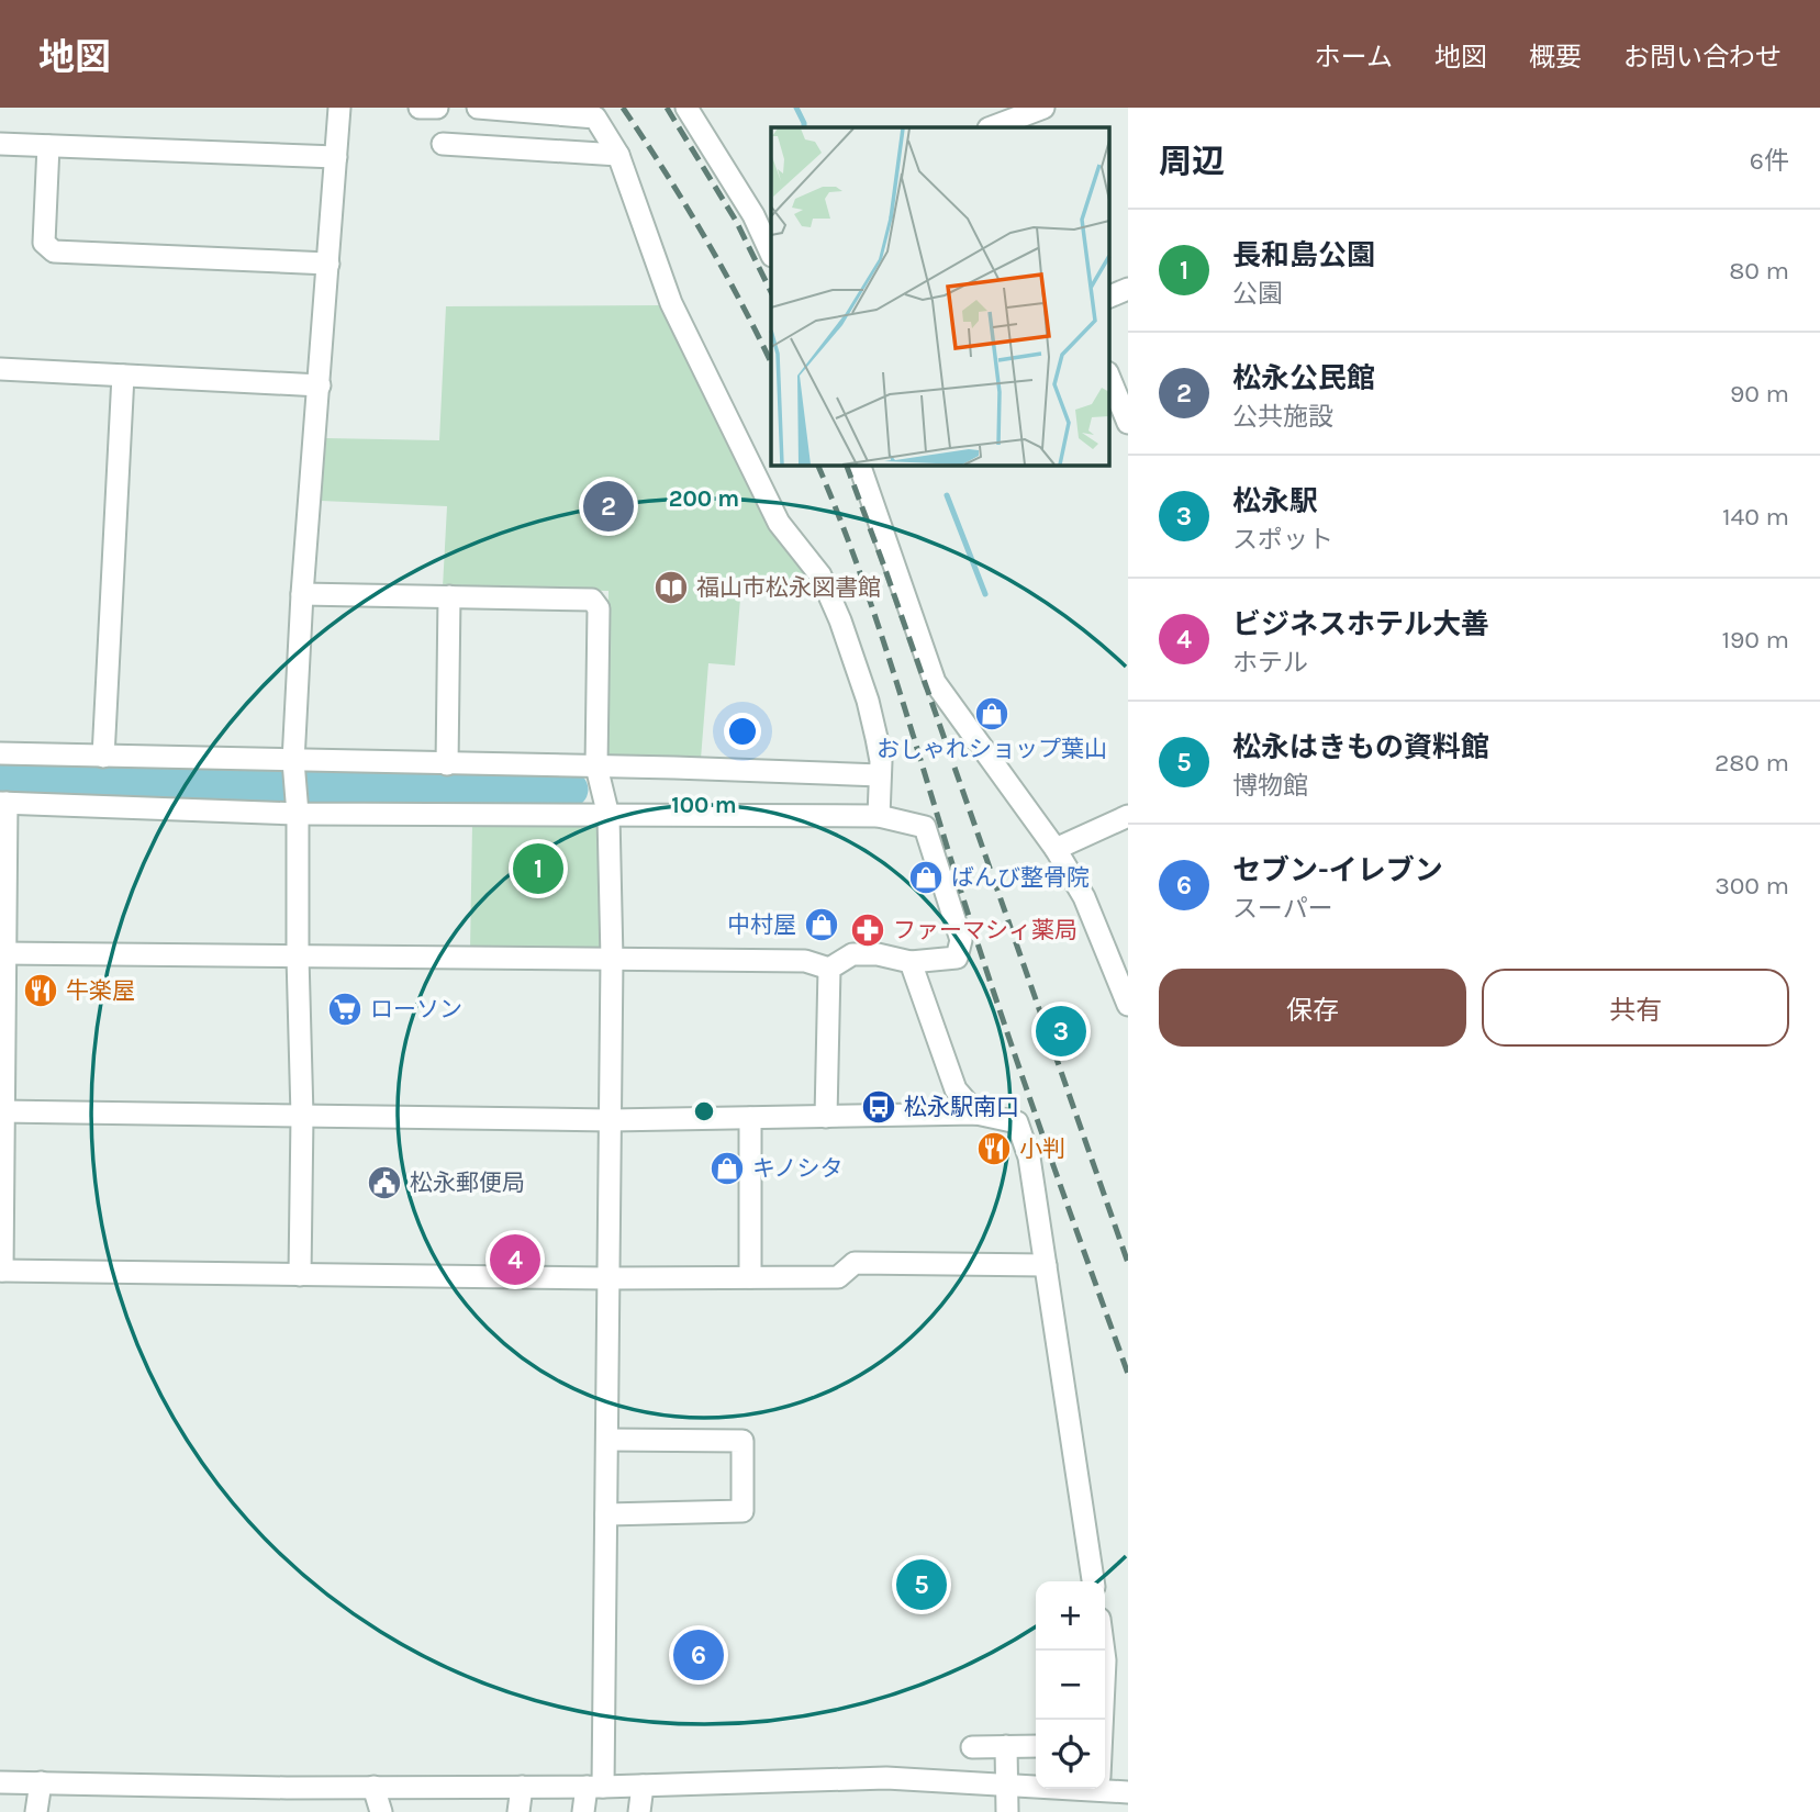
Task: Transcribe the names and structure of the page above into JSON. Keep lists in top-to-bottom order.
{
  "places": {
    "library": ["福山市松永図書館"],
    "shop": [
      "おしゃれショップ葉山",
      "ばんび整骨院",
      "中村屋",
      "キノシタ"
    ],
    "pharmacy": ["ファーマシィ薬局"],
    "restaurant": ["牛楽屋", "小判"],
    "supermarket": ["ローソン"],
    "bus stop": ["松永駅南口"],
    "public building": ["松永郵便局"]
  },
  "page": {
    "header": "地図",
    "nav": [
      "ホーム",
      "地図",
      "概要",
      "お問い合わせ"
    ],
    "heading": ["周辺", "6件"],
    "list": [
      {
        "mark": "1",
        "name": "長和島公園",
        "note": "公園",
        "value": "80 m"
      },
      {
        "mark": "2",
        "name": "松永公民館",
        "note": "公共施設",
        "value": "90 m"
      },
      {
        "mark": "3",
        "name": "松永駅",
        "note": "スポット",
        "value": "140 m"
      },
      {
        "mark": "4",
        "name": "ビジネスホテル大善",
        "note": "ホテル",
        "value": "190 m"
      },
      {
        "mark": "5",
        "name": "松永はきもの資料館",
        "note": "博物館",
        "value": "280 m"
      },
      {
        "mark": "6",
        "name": "セブン-イレブン",
        "note": "スーパー",
        "value": "300 m"
      }
    ],
    "pins": [
      "2",
      "1",
      "3",
      "4",
      "5",
      "6"
    ],
    "buttons": ["保存", "共有"],
    "map_buttons": ["+", "−"]
  },
  "rings": ["200 m", "100 m"]
}
